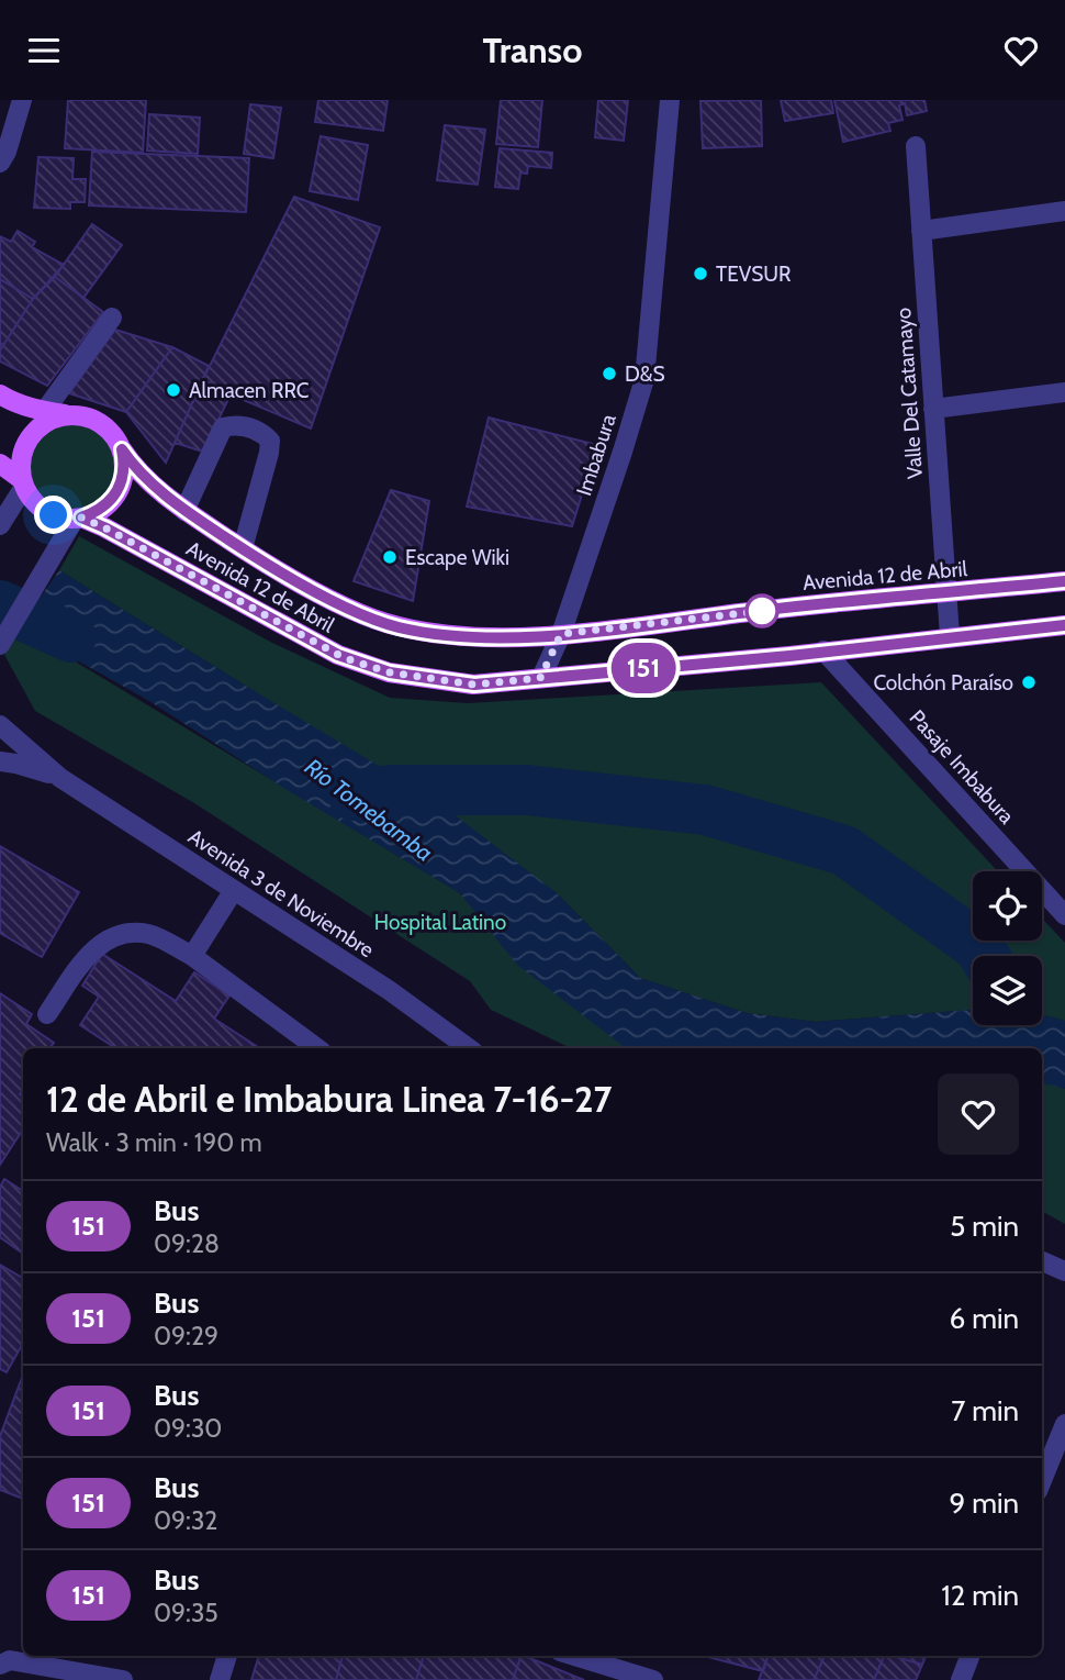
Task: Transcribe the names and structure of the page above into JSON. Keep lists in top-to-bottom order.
{
  "streets": {
    "main road": ["Avenida 12 de Abril"],
    "street": [
      "Valle Del Catamayo",
      "Imbabura",
      "Pasaje Imbabura",
      "Avenida 3 de Noviembre"
    ]
  },
  "crossings": [
    ["Valle Del Catamayo", "Avenida 12 de Abril"],
    ["Imbabura", "Avenida 12 de Abril"],
    ["Avenida 12 de Abril", "Pasaje Imbabura"]
  ],
  "water": ["Río Tomebamba"],
  "parks": ["Hospital Latino"],
  "places": [
    "TEVSUR",
    "D&S",
    "Almacen RRC",
    "Escape Wiki",
    "Colchón Paraíso"
  ],
  "lines": ["bus line 151"],
  "page": {
    "header": "Transo",
    "on_map": "151",
    "heading": ["12 de Abril e Imbabura Linea 7-16-27", "Walk · 3 min · 190 m"],
    "list": [
      {
        "mark": "151",
        "name": "Bus",
        "note": "09:28",
        "value": "5 min"
      },
      {
        "mark": "151",
        "name": "Bus",
        "note": "09:29",
        "value": "6 min"
      },
      {
        "mark": "151",
        "name": "Bus",
        "note": "09:30",
        "value": "7 min"
      },
      {
        "mark": "151",
        "name": "Bus",
        "note": "09:32",
        "value": "9 min"
      },
      {
        "mark": "151",
        "name": "Bus",
        "note": "09:35",
        "value": "12 min"
      }
    ]
  }
}
